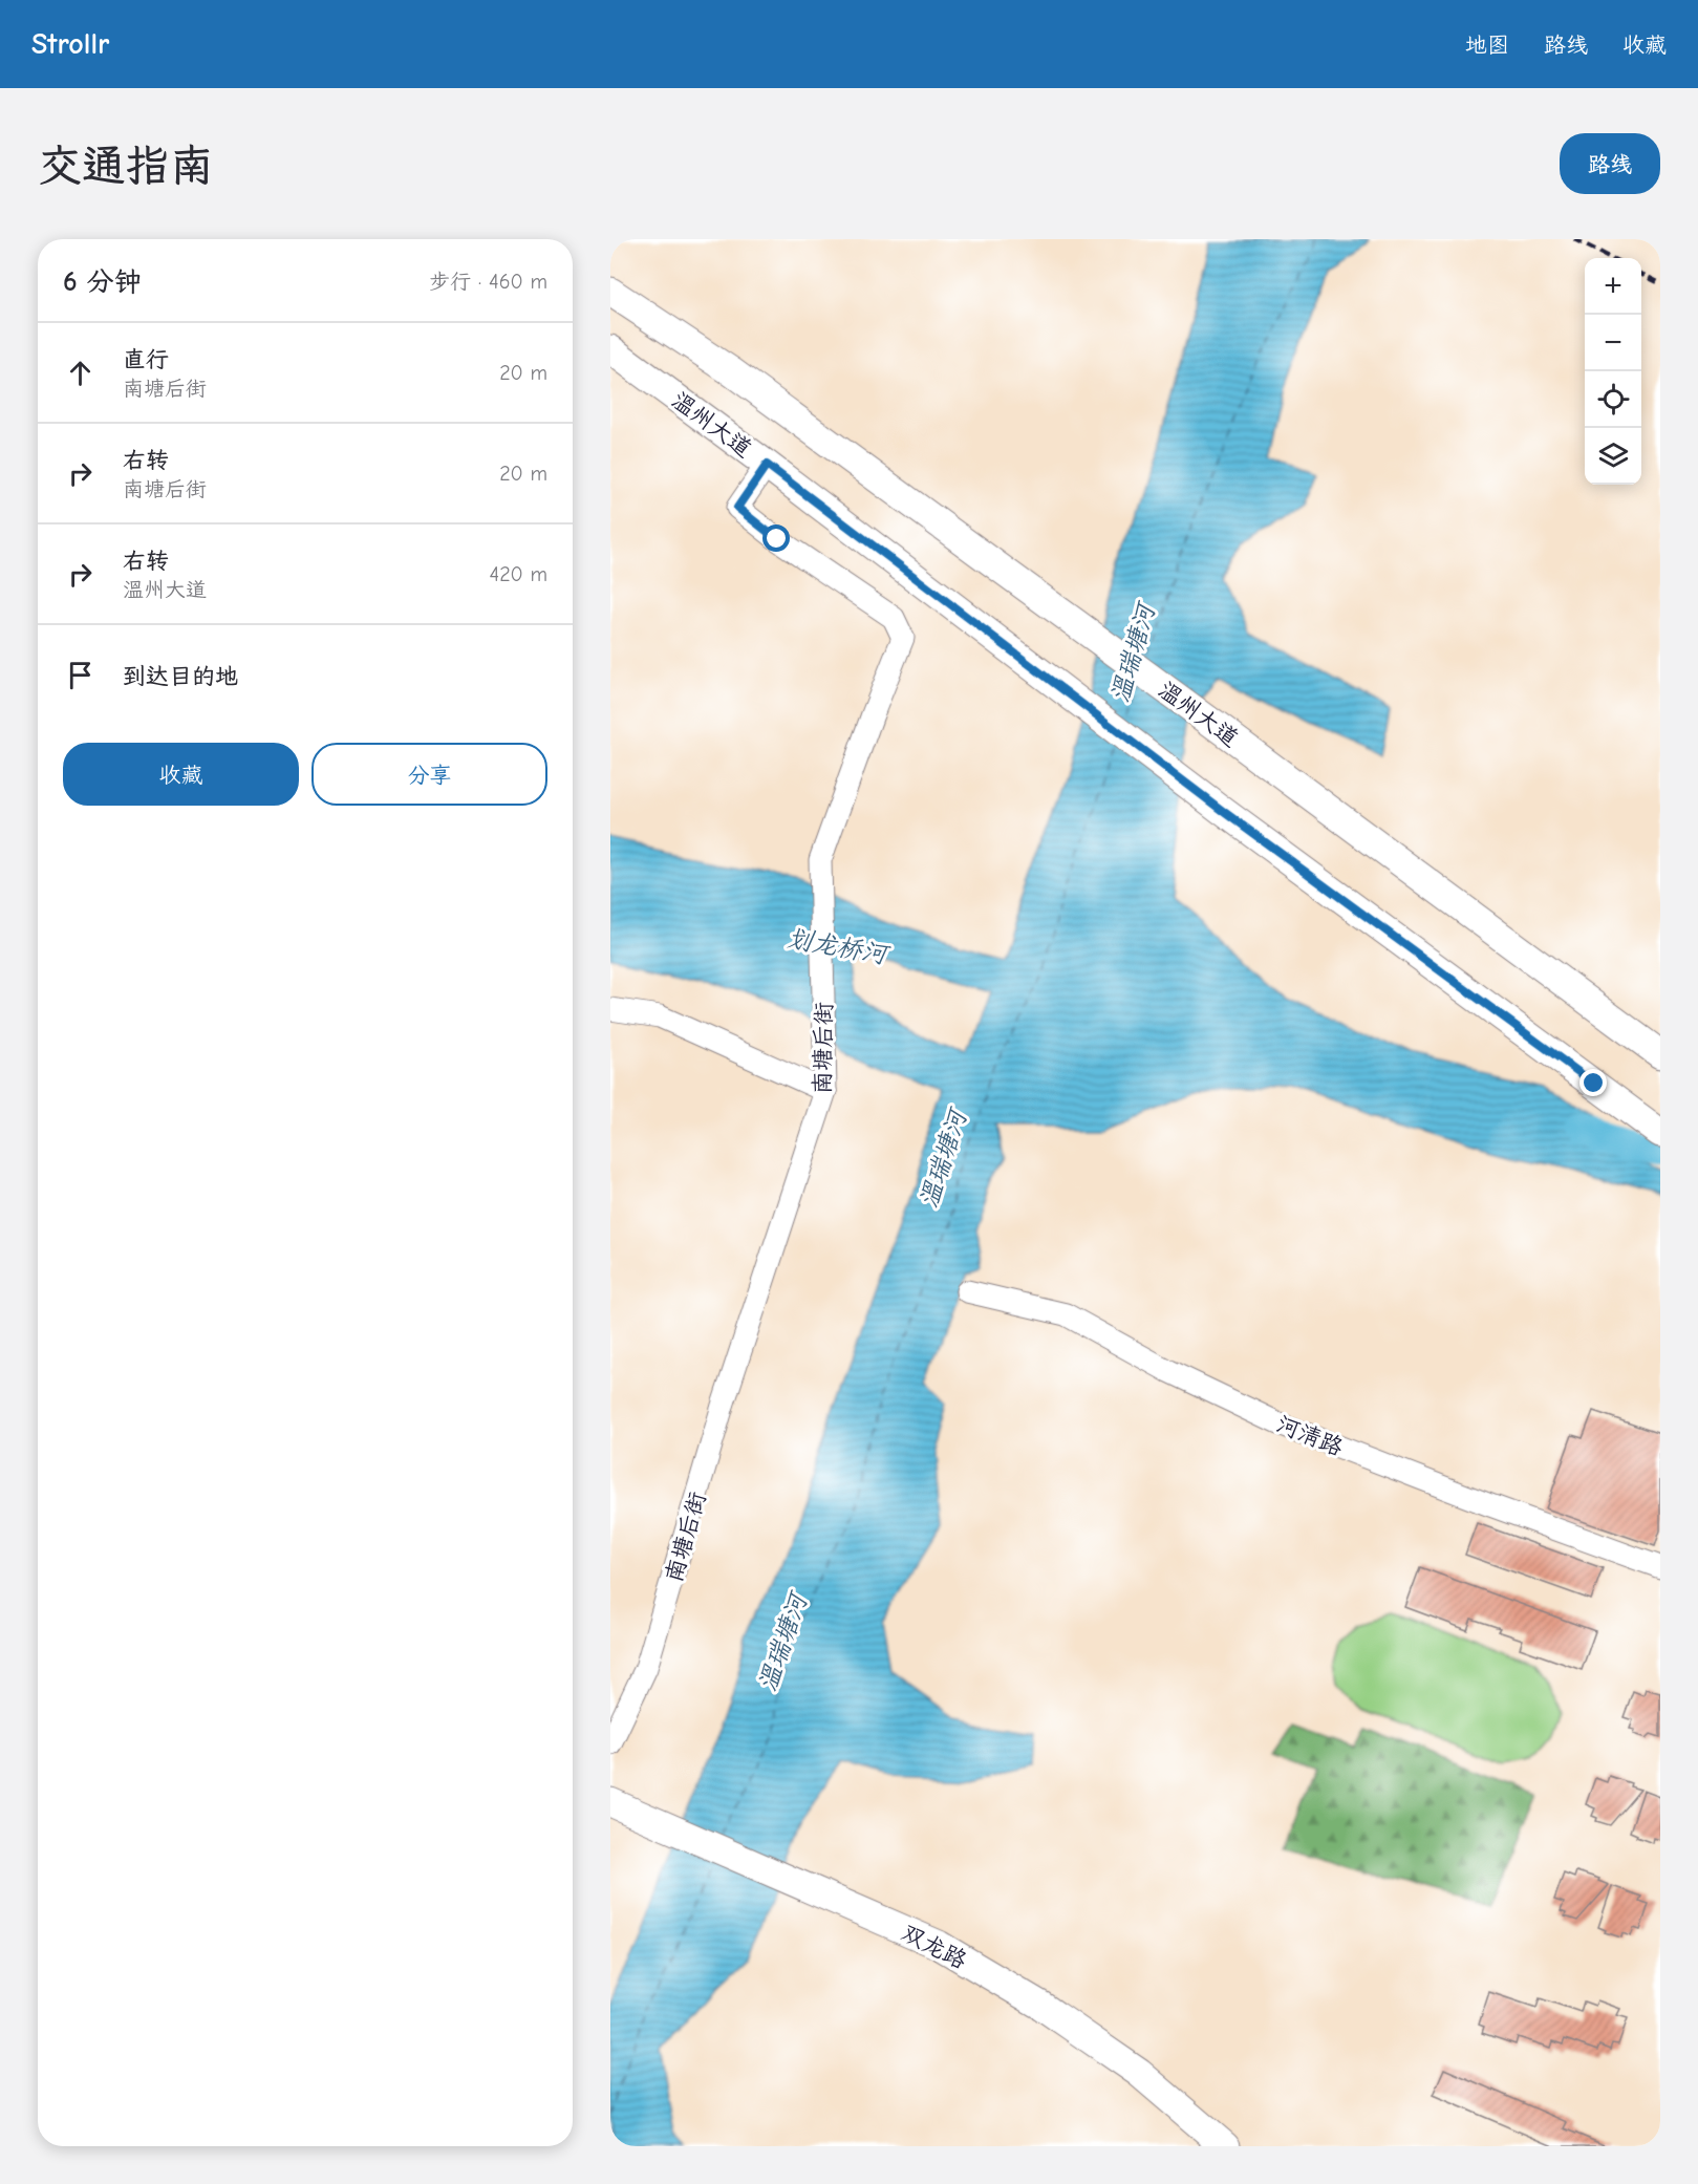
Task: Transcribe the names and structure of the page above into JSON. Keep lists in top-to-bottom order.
{
  "streets": {
    "main road": ["温州大道", "双龙路"],
    "street": ["南塘后街", "河清路"]
  },
  "crossings": [
    ["温州大道", "南塘后街"]
  ],
  "water": ["温瑞塘河", "划龙桥河"],
  "page": {
    "header": "Strollr",
    "nav": ["地图", "路线", "收藏"],
    "buttons": [
      "路线",
      ["收藏", "分享"]
    ],
    "title": "交通指南",
    "heading": ["6 分钟", "步行 · 460 m"],
    "map_buttons": ["+", "−"],
    "list": [
      ["直行", "南塘后街", "20 m"],
      ["右转", "南塘后街", "20 m"],
      ["右转", "温州大道", "420 m"],
      "到达目的地"
    ]
  }
}
